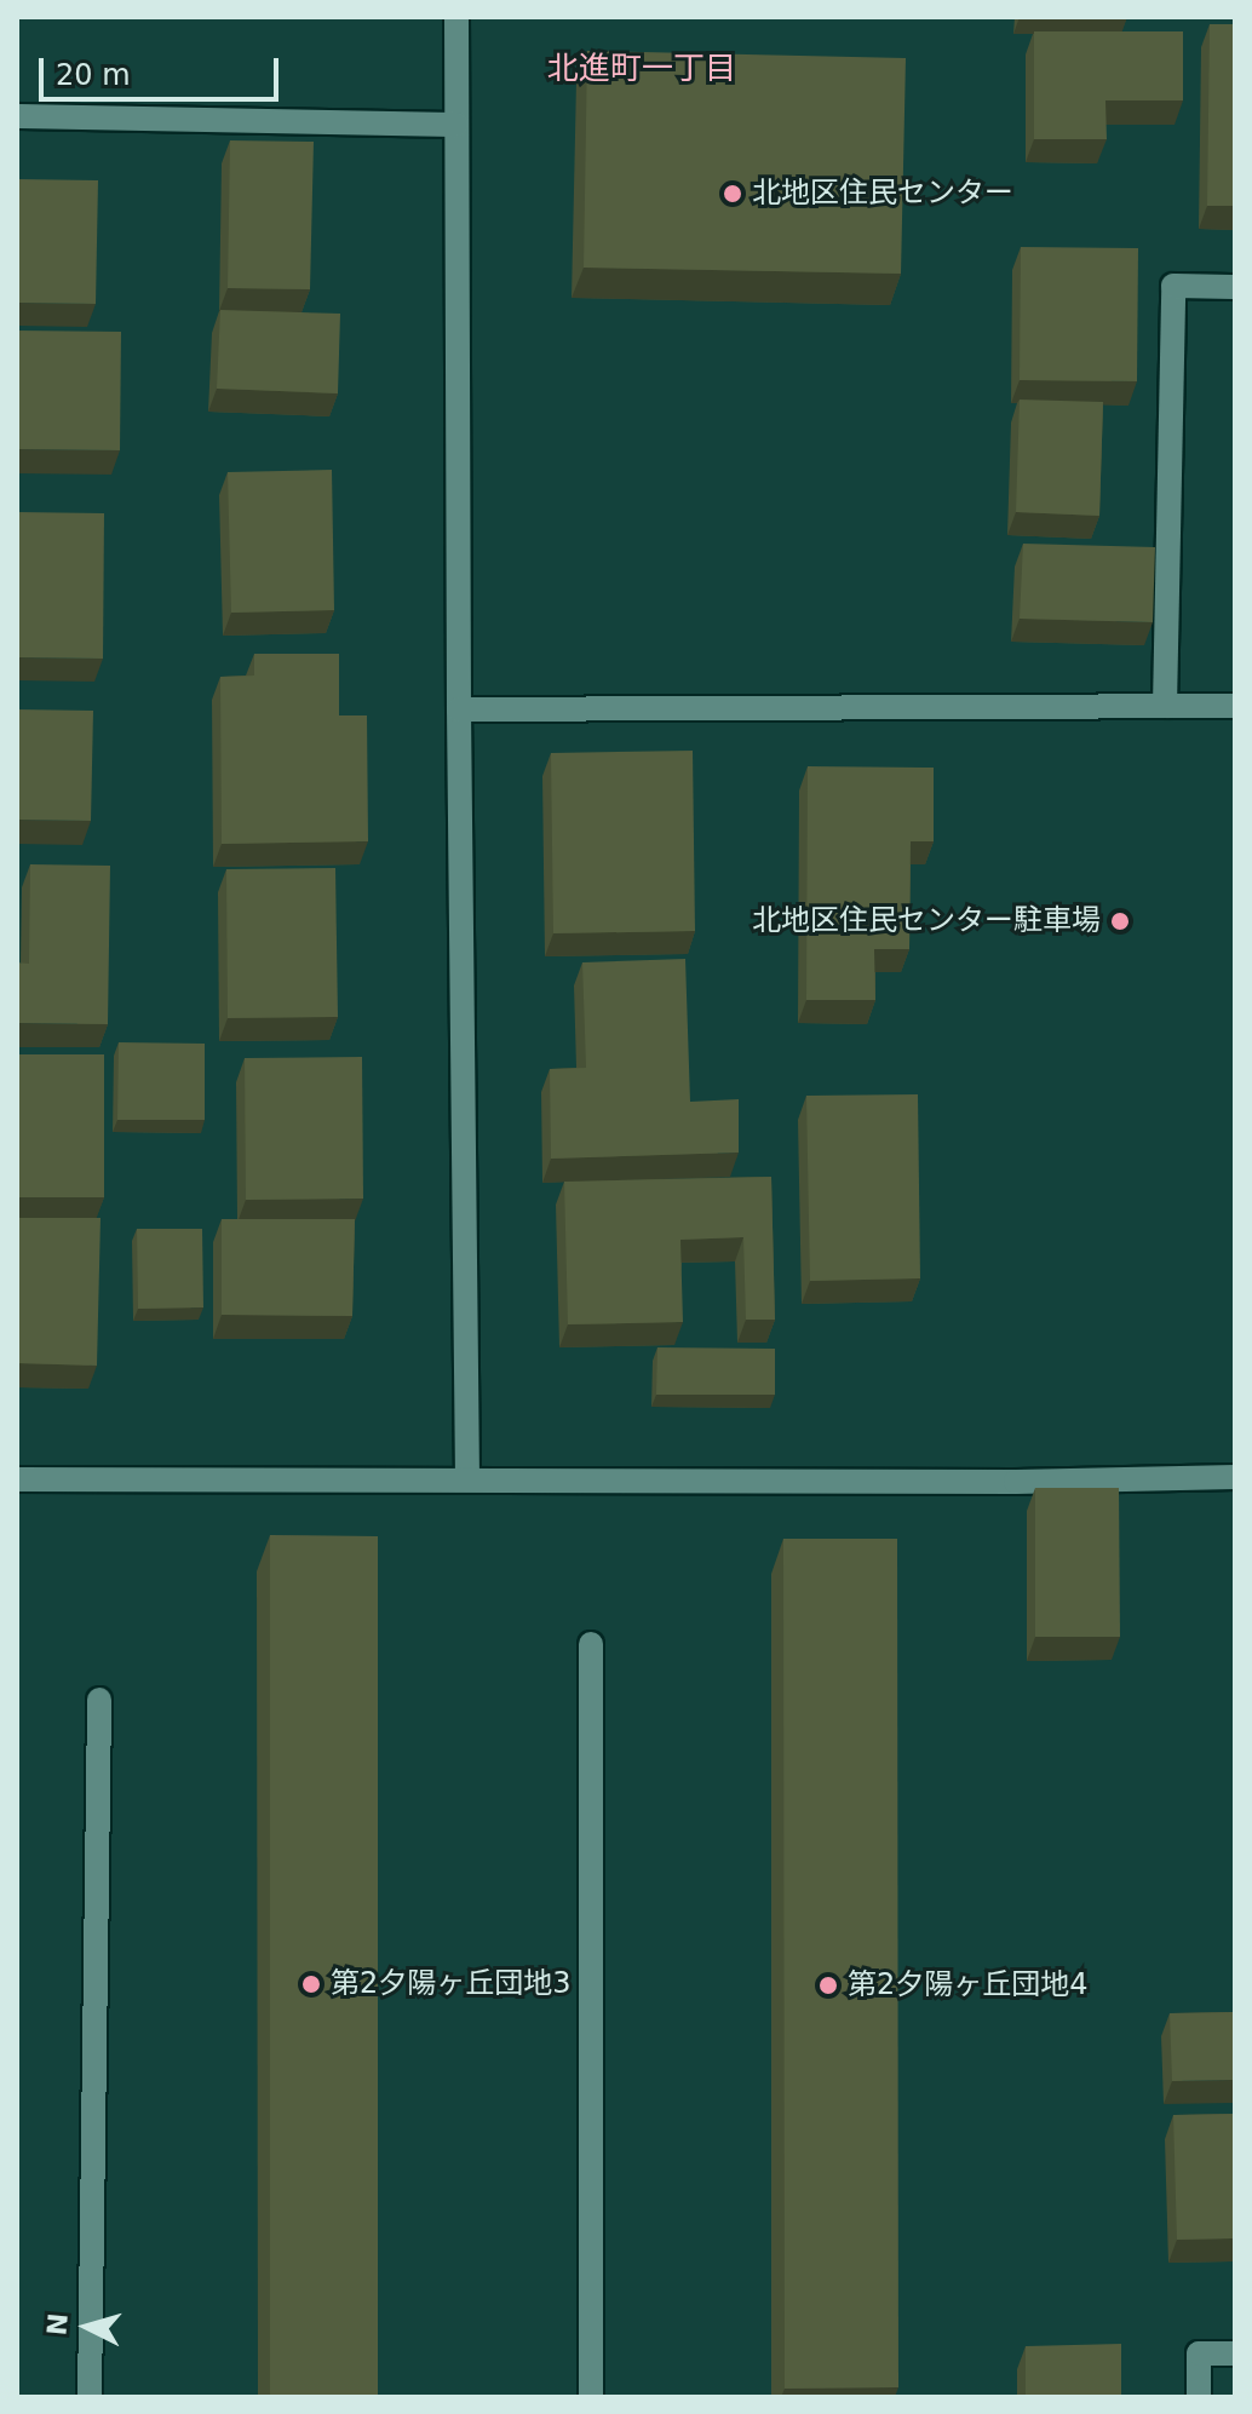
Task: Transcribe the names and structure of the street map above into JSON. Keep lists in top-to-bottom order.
{
  "districts": ["北進町一丁目"],
  "places": [
    "北地区住民センター",
    "北地区住民センター駐車場",
    "第2夕陽ヶ丘団地3",
    "第2夕陽ヶ丘団地4"
  ],
  "scale_bar": "20 m",
  "north": "left"
}
